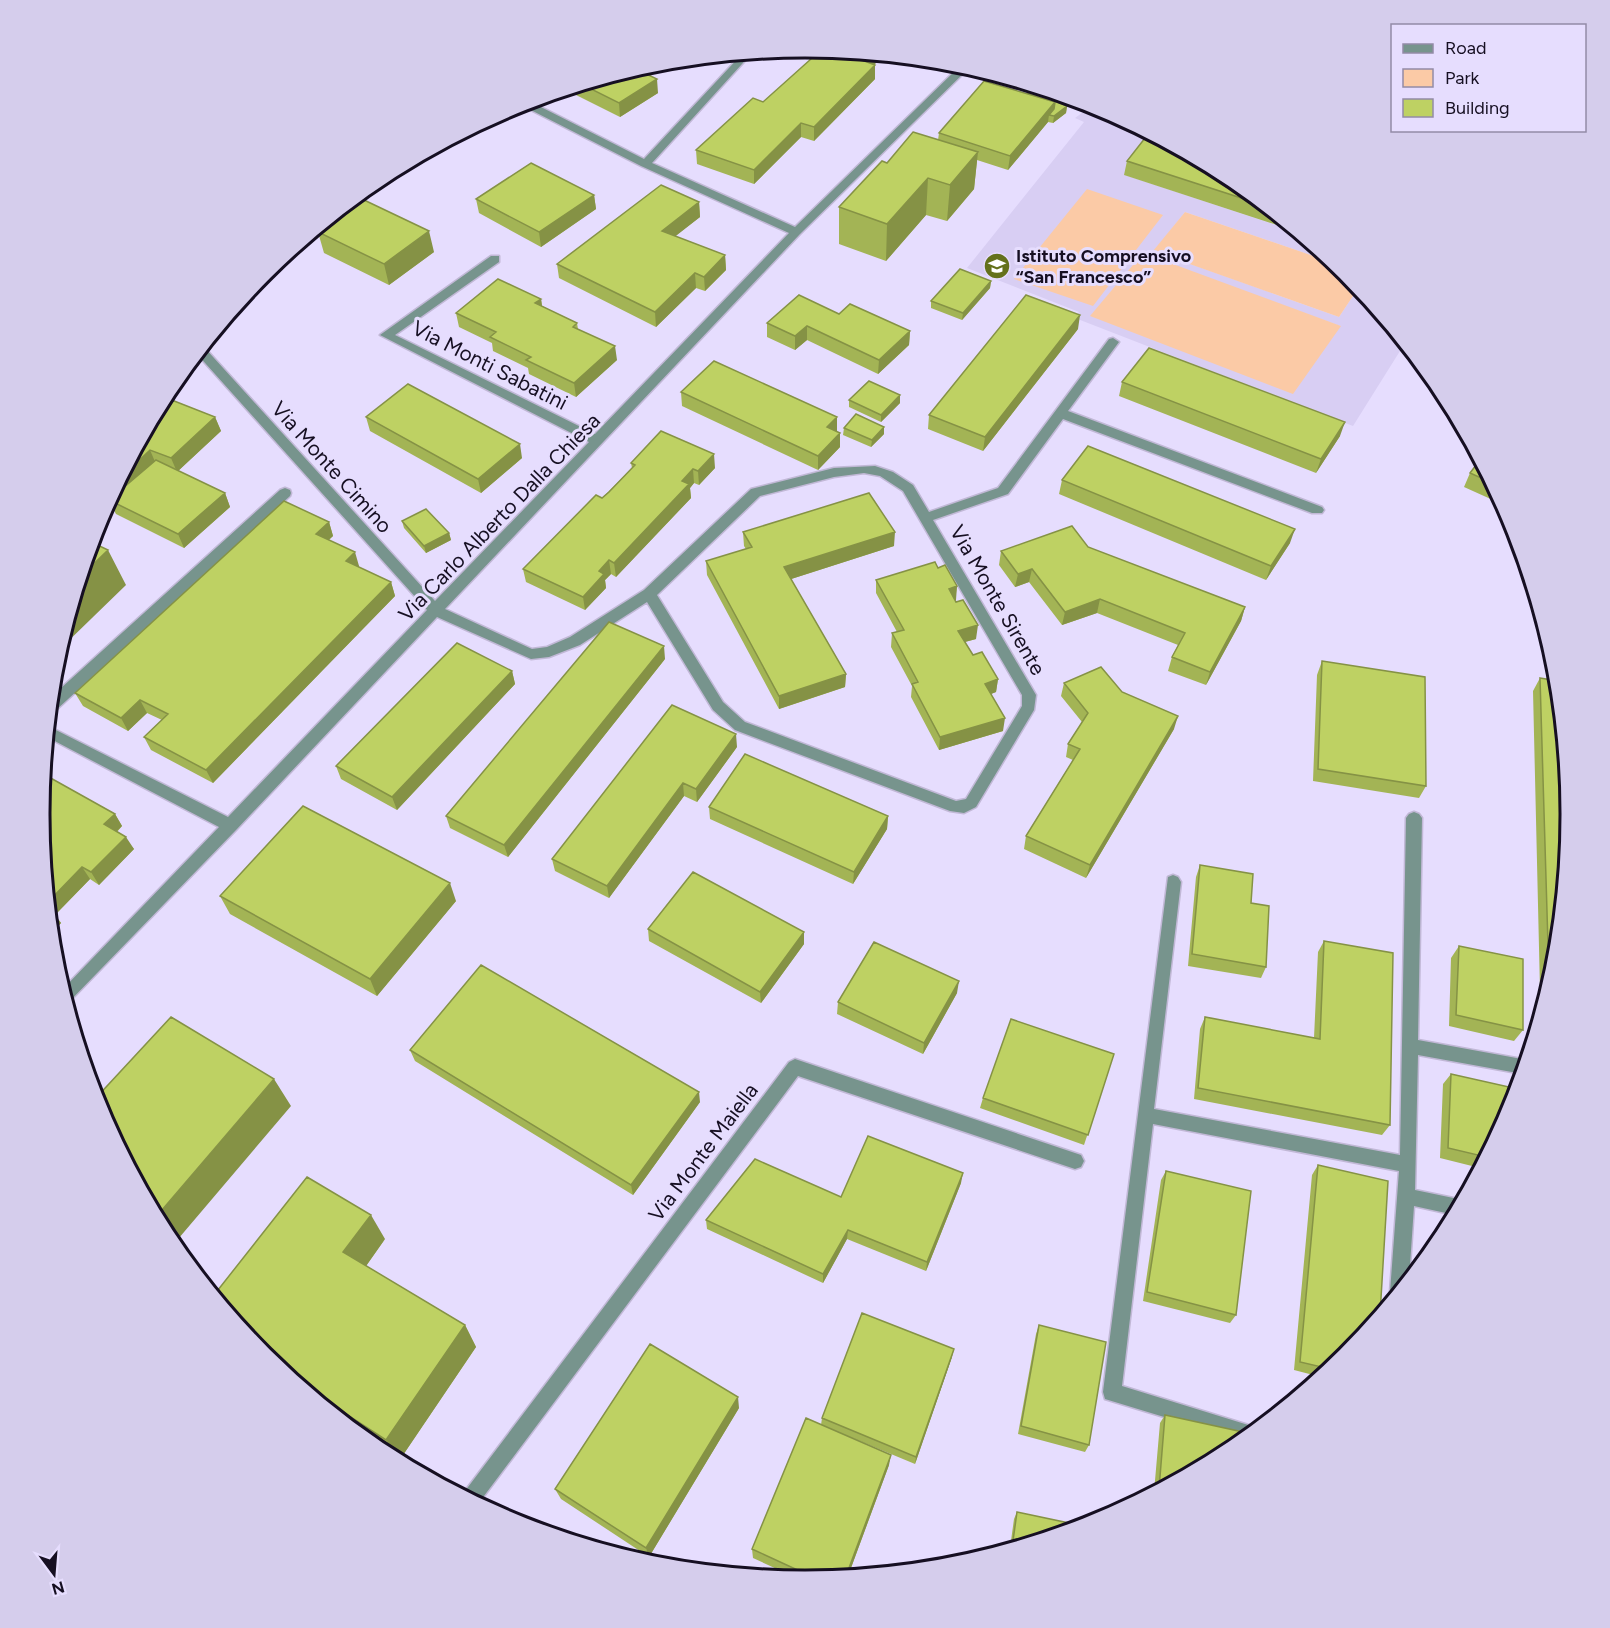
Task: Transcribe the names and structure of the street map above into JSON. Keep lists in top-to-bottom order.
{
  "streets": {
    "street": [
      "Via Monti Sabatini",
      "Via Monte Cimino",
      "Via Carlo Alberto Dalla Chiesa",
      "Via Monte Sirente",
      "Via Monte Maiella"
    ]
  },
  "crossings": [
    ["Via Monti Sabatini", "Via Carlo Alberto Dalla Chiesa"],
    ["Via Monte Cimino", "Via Carlo Alberto Dalla Chiesa"],
    ["Via Monte Cimino", "Via Monte Sirente"],
    ["Via Carlo Alberto Dalla Chiesa", "Via Monte Sirente"]
  ],
  "places": {
    "school or university": ["Istituto Comprensivo “San Francesco”"]
  },
  "legend": ["Road", "Park", "Building"],
  "north": "bottom"
}
